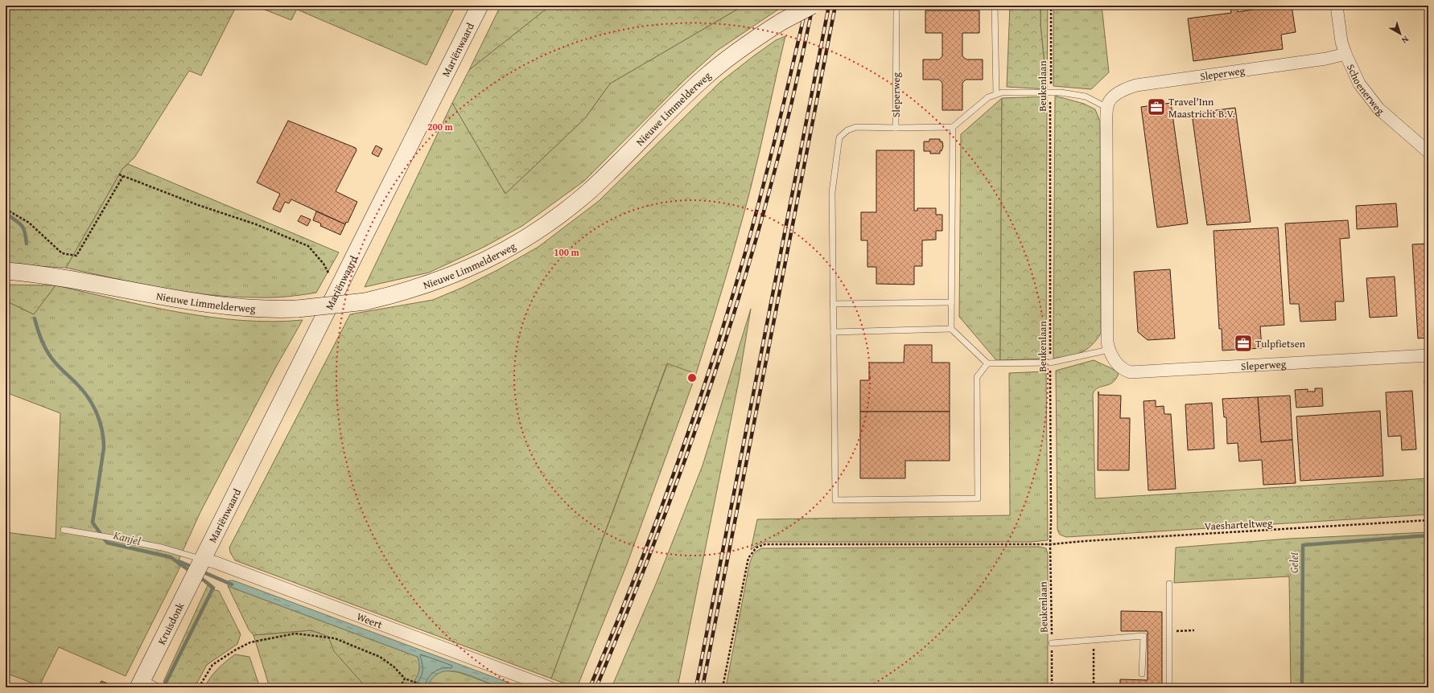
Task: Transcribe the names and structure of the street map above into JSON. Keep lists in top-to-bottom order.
{
  "streets": {
    "street": [
      "Mariënwaard",
      "Sleperweg",
      "Schoenerweg",
      "Nieuwe Limmelderweg",
      "Weert",
      "Kruisdonk"
    ],
    "path": ["Beukenlaan", "Vaesharteltweg"]
  },
  "crossings": [
    ["Mariënwaard", "Weert"],
    ["Mariënwaard", "Kruisdonk"],
    ["Sleperweg", "Schoenerweg"],
    ["Beukenlaan", "Vaesharteltweg"],
    ["Weert", "Kruisdonk"]
  ],
  "water": ["Kanjel", "Gelei"],
  "places": {
    "office": ["Travel'Inn Maastricht B.V.", "Tulpfietsen"]
  },
  "north": "bottom right",
  "rings": ["200 m", "100 m"]
}
